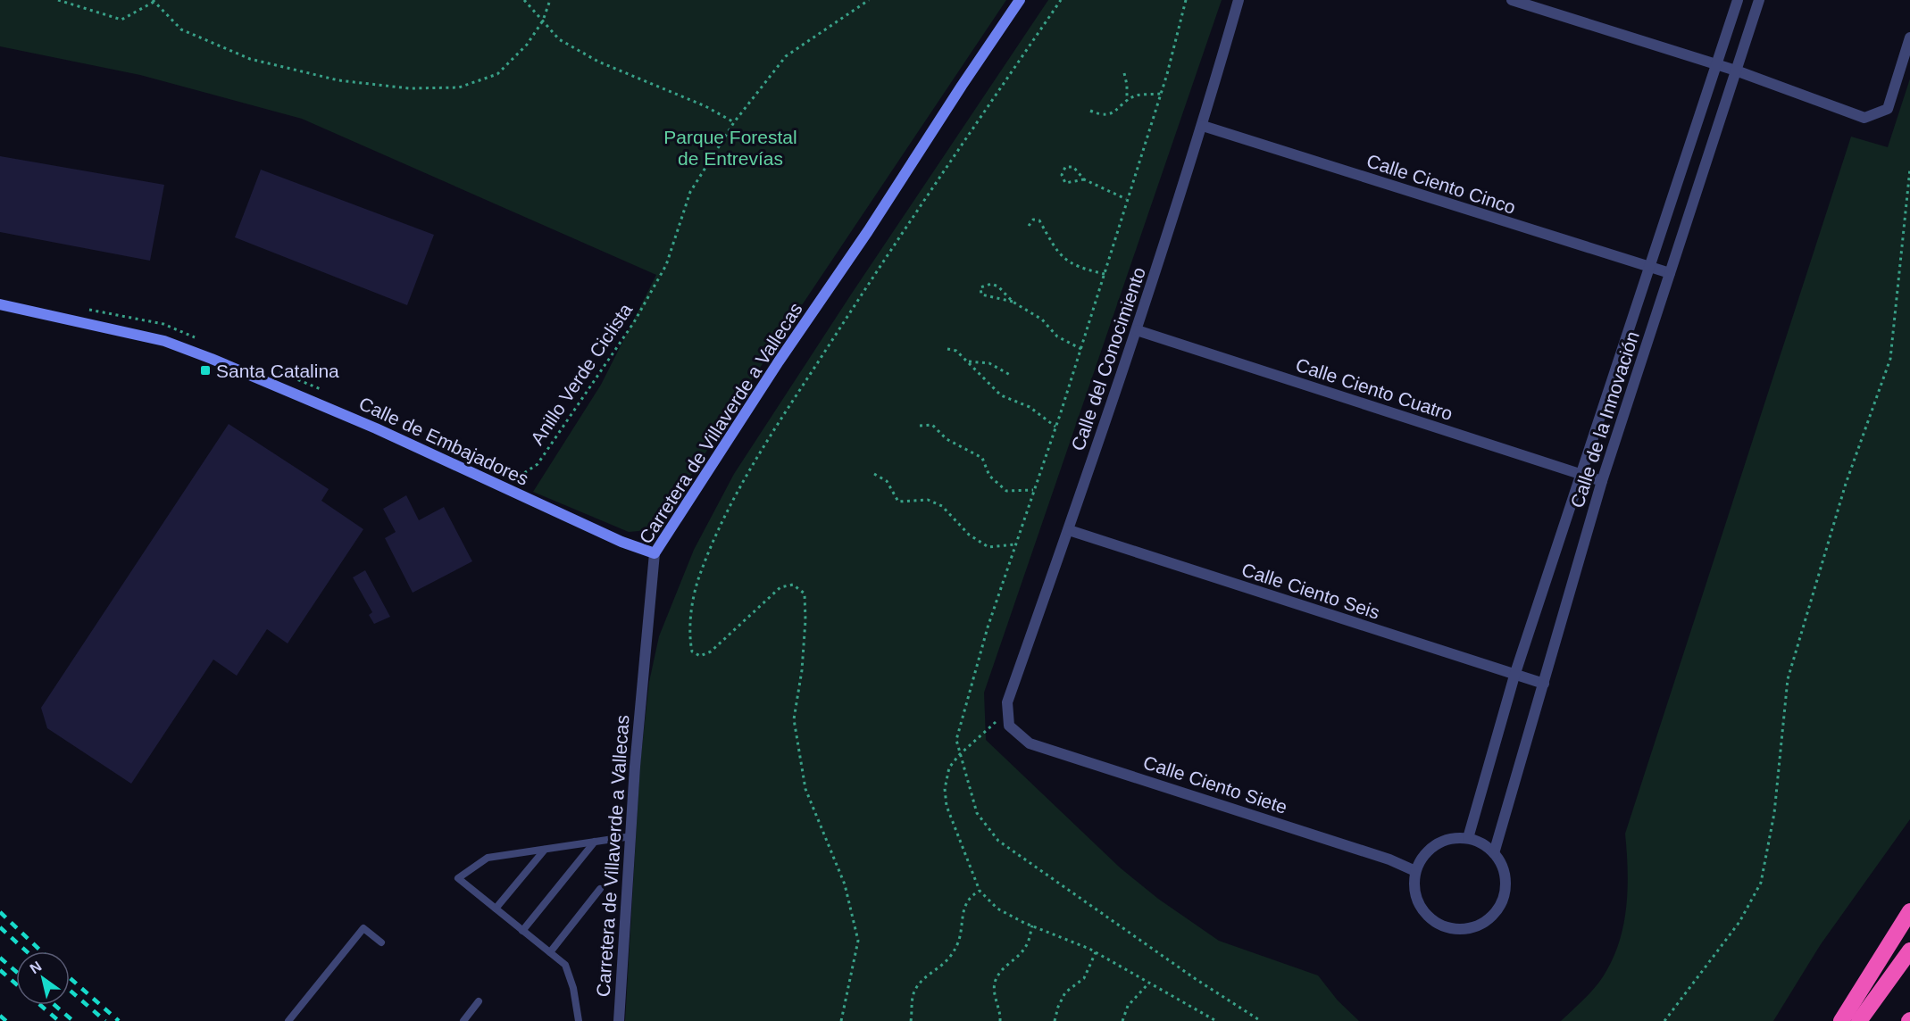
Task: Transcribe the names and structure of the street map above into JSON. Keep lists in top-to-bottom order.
{
  "streets": {
    "main road": ["Carretera de Villaverde a Vallecas", "Calle de Embajadores"],
    "street": [
      "Calle Ciento Cinco",
      "Calle del Conocimiento",
      "Calle Ciento Cuatro",
      "Calle de la Innovación",
      "Calle Ciento Seis",
      "Calle Ciento Siete"
    ],
    "path": ["Anillo Verde Ciclista"]
  },
  "crossings": [
    ["Calle Ciento Cinco", "Calle del Conocimiento"],
    ["Calle Ciento Cinco", "Calle de la Innovación"],
    ["Calle del Conocimiento", "Calle Ciento Cuatro"],
    ["Calle del Conocimiento", "Calle Ciento Seis"],
    ["Calle del Conocimiento", "Calle Ciento Siete"],
    ["Calle Ciento Cuatro", "Calle de la Innovación"],
    ["Calle de la Innovación", "Calle Ciento Seis"],
    ["Calle de la Innovación", "Calle Ciento Siete"],
    ["Carretera de Villaverde a Vallecas", "Calle de Embajadores"]
  ],
  "parks": ["Parque Forestal de Entrevías"],
  "places": {
    "transit": ["Santa Catalina"]
  },
  "north": "top left"
}
